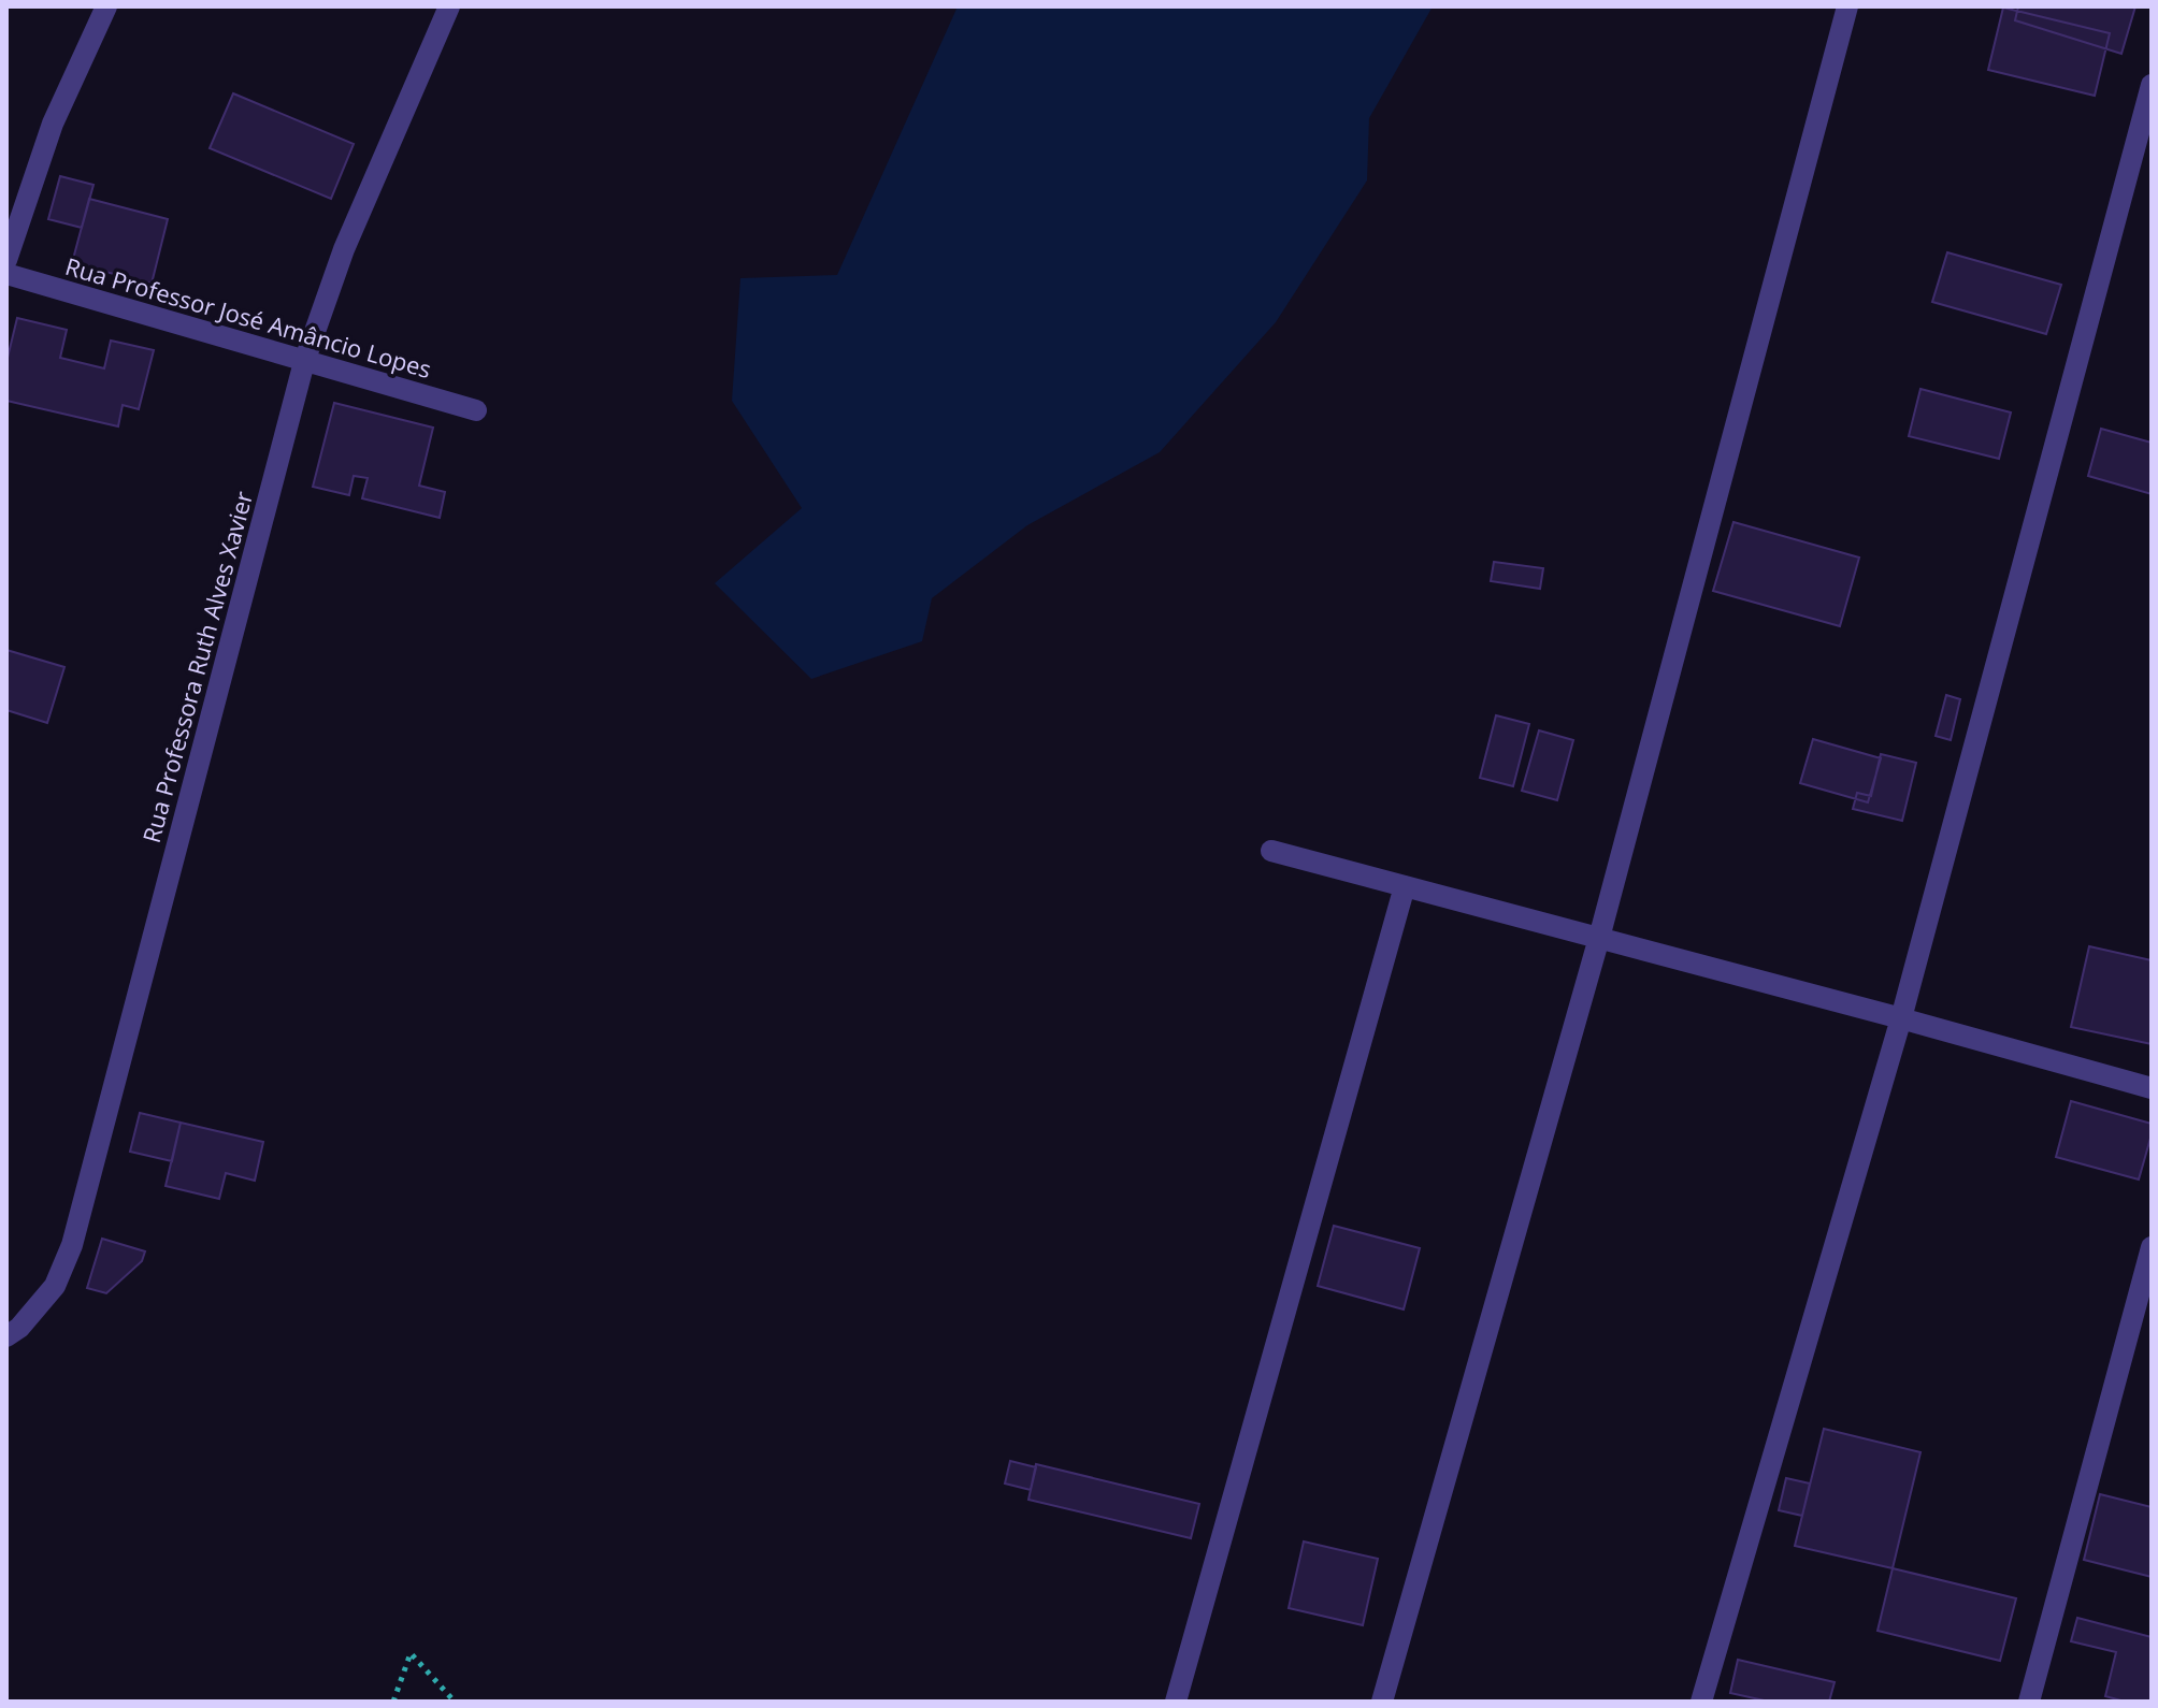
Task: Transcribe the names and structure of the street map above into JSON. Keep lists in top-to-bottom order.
{
  "streets": {
    "street": ["Rua Professor José Amâncio Lopes", "Rua Professora Ruth Alves Xavier"]
  },
  "crossings": [
    ["Rua Professor José Amâncio Lopes", "Rua Professora Ruth Alves Xavier"]
  ]
}
